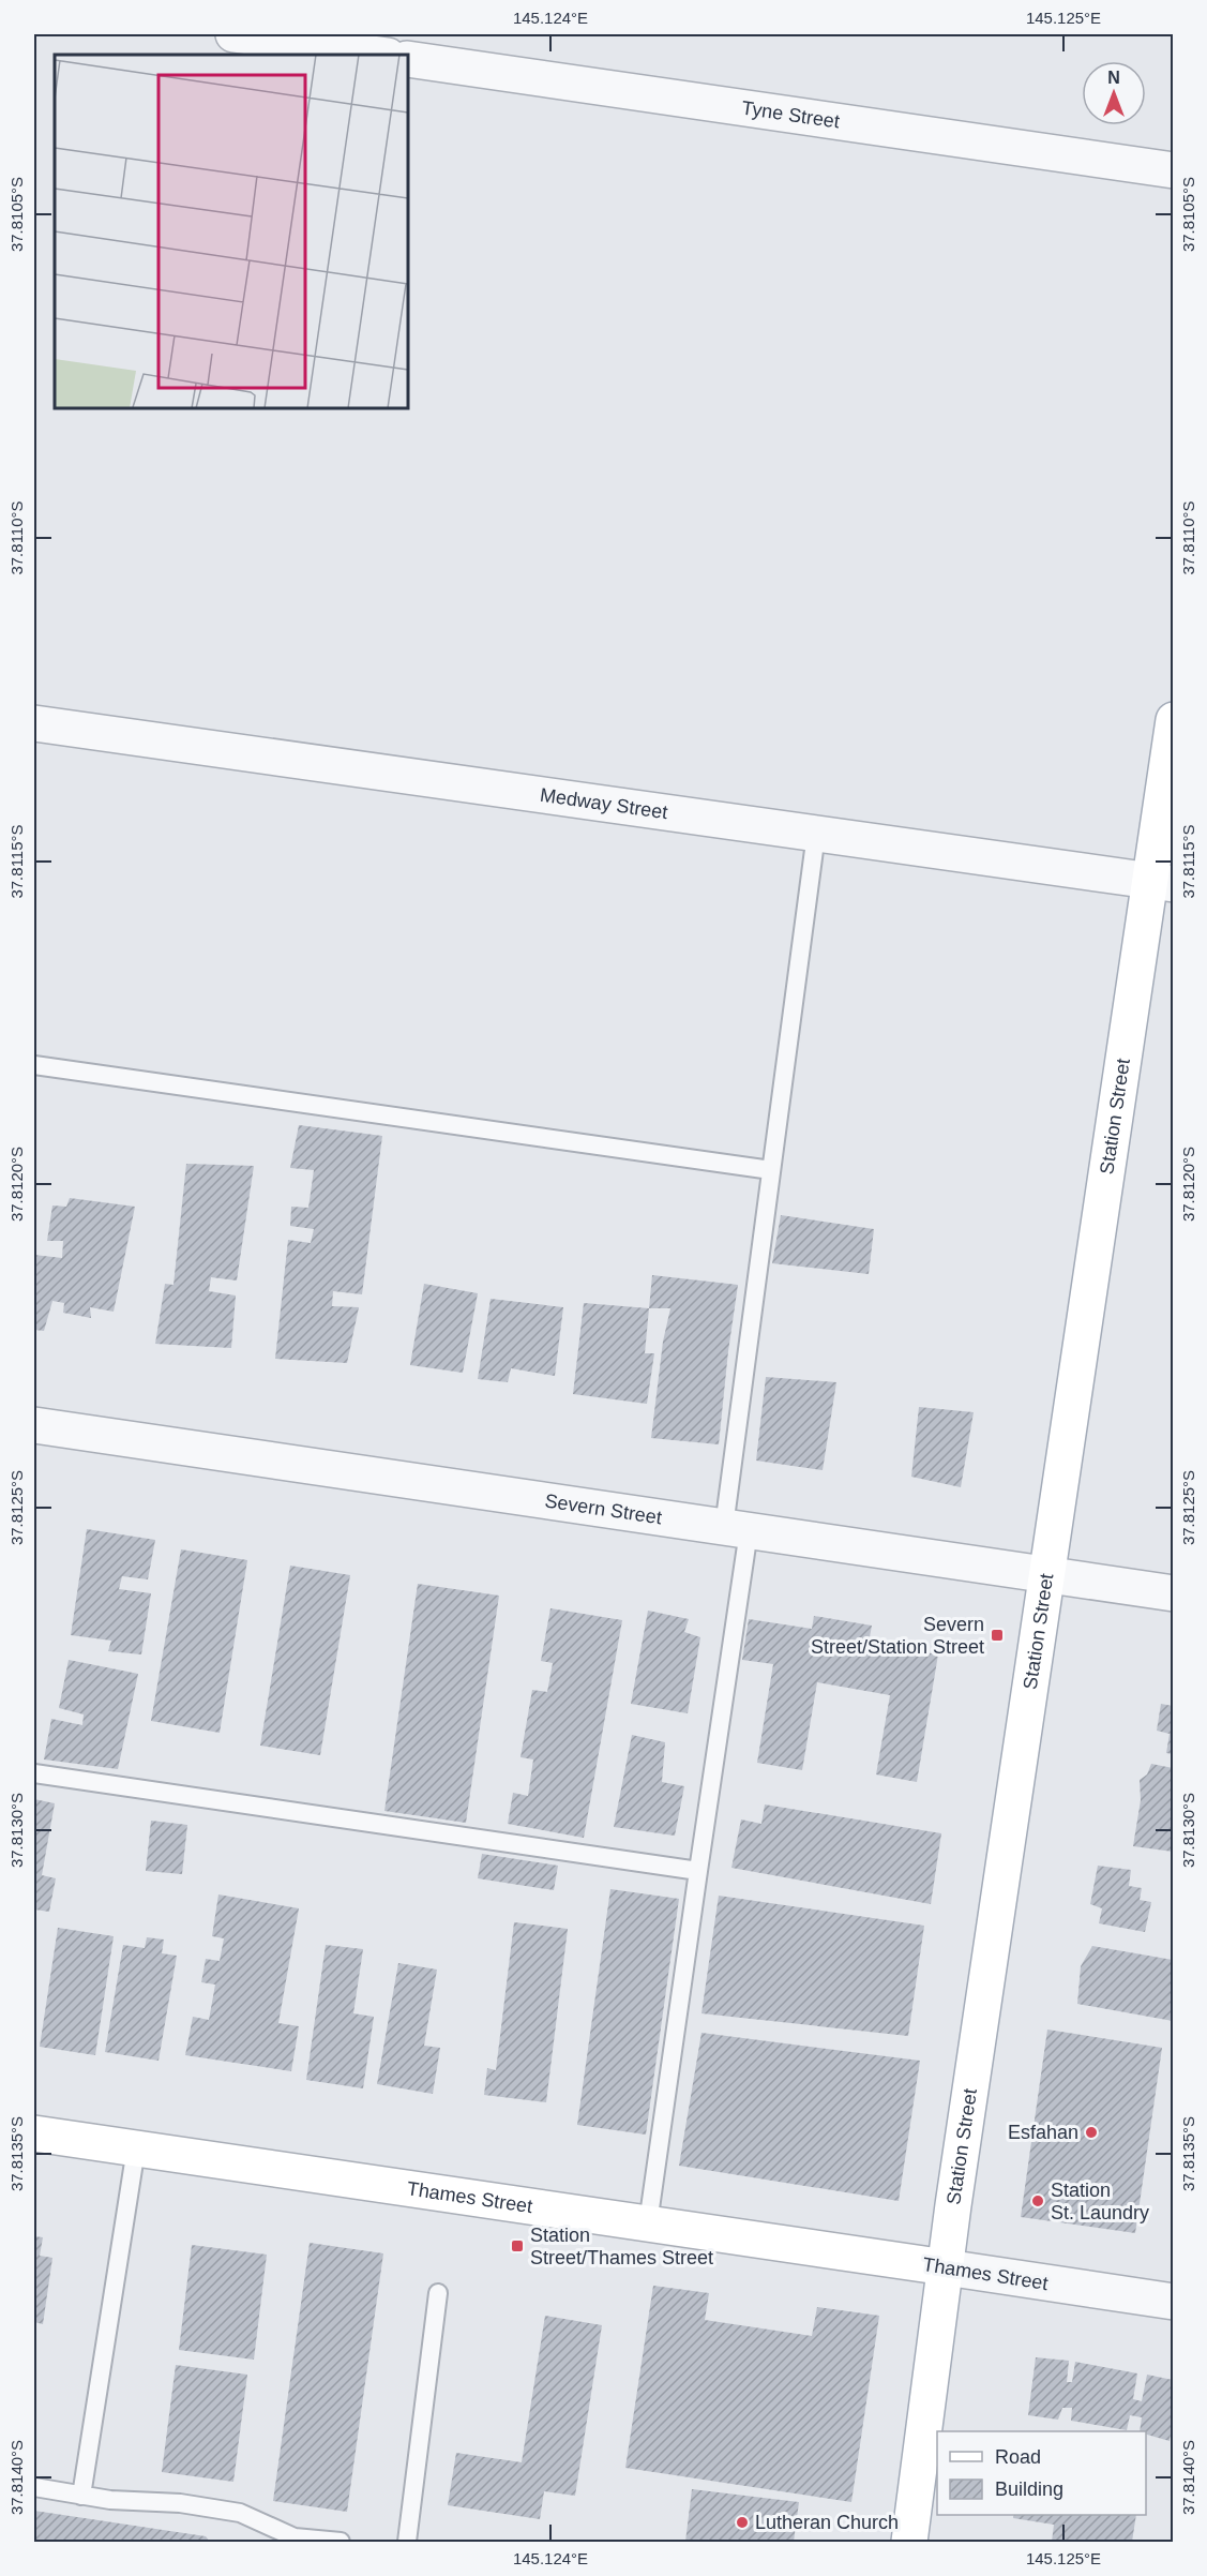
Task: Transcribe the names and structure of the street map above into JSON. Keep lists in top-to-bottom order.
{
  "streets": {
    "main road": ["Station Street", "Thames Street"],
    "street": ["Tyne Street", "Medway Street", "Severn Street"]
  },
  "crossings": [
    ["Medway Street", "Station Street"],
    ["Station Street", "Severn Street"],
    ["Station Street", "Thames Street"]
  ],
  "places": {
    "transit": ["Severn Street/Station Street", "Station Street/Thames Street"],
    "other": ["Esfahan", "Station St. Laundry", "Lutheran Church"]
  },
  "legend": ["Road", "Building"],
  "north": "top",
  "coordinates": [
    "145.124°E",
    "145.125°E",
    "37.8105°S",
    "37.8110°S",
    "37.8115°S",
    "37.8120°S",
    "37.8125°S",
    "37.8130°S",
    "37.8135°S",
    "37.8140°S"
  ]
}
